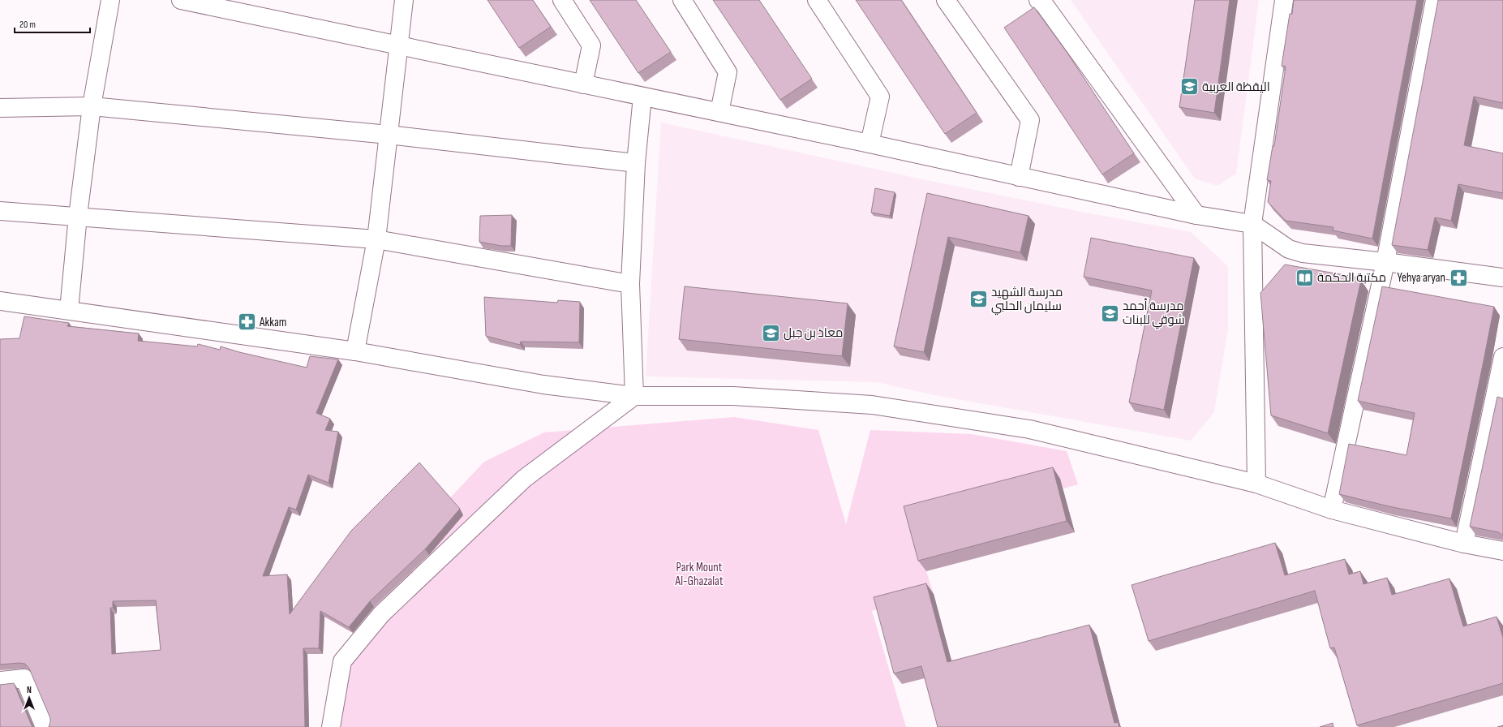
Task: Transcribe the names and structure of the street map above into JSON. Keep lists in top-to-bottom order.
{
  "parks": ["Park Mount Al-Ghazalat"],
  "places": {
    "school or university": [
      "اليقظة العربية",
      "مدرسة الشهيد سليمان الحلبي",
      "مدرسة أحمد شوقي للبنات",
      "معاذ بن جبل"
    ],
    "library": ["مكتبة الحكمة"],
    "pharmacy": ["Yehya aryan", "Akkam"]
  },
  "scale_bar": "20 m",
  "north": "top"
}
